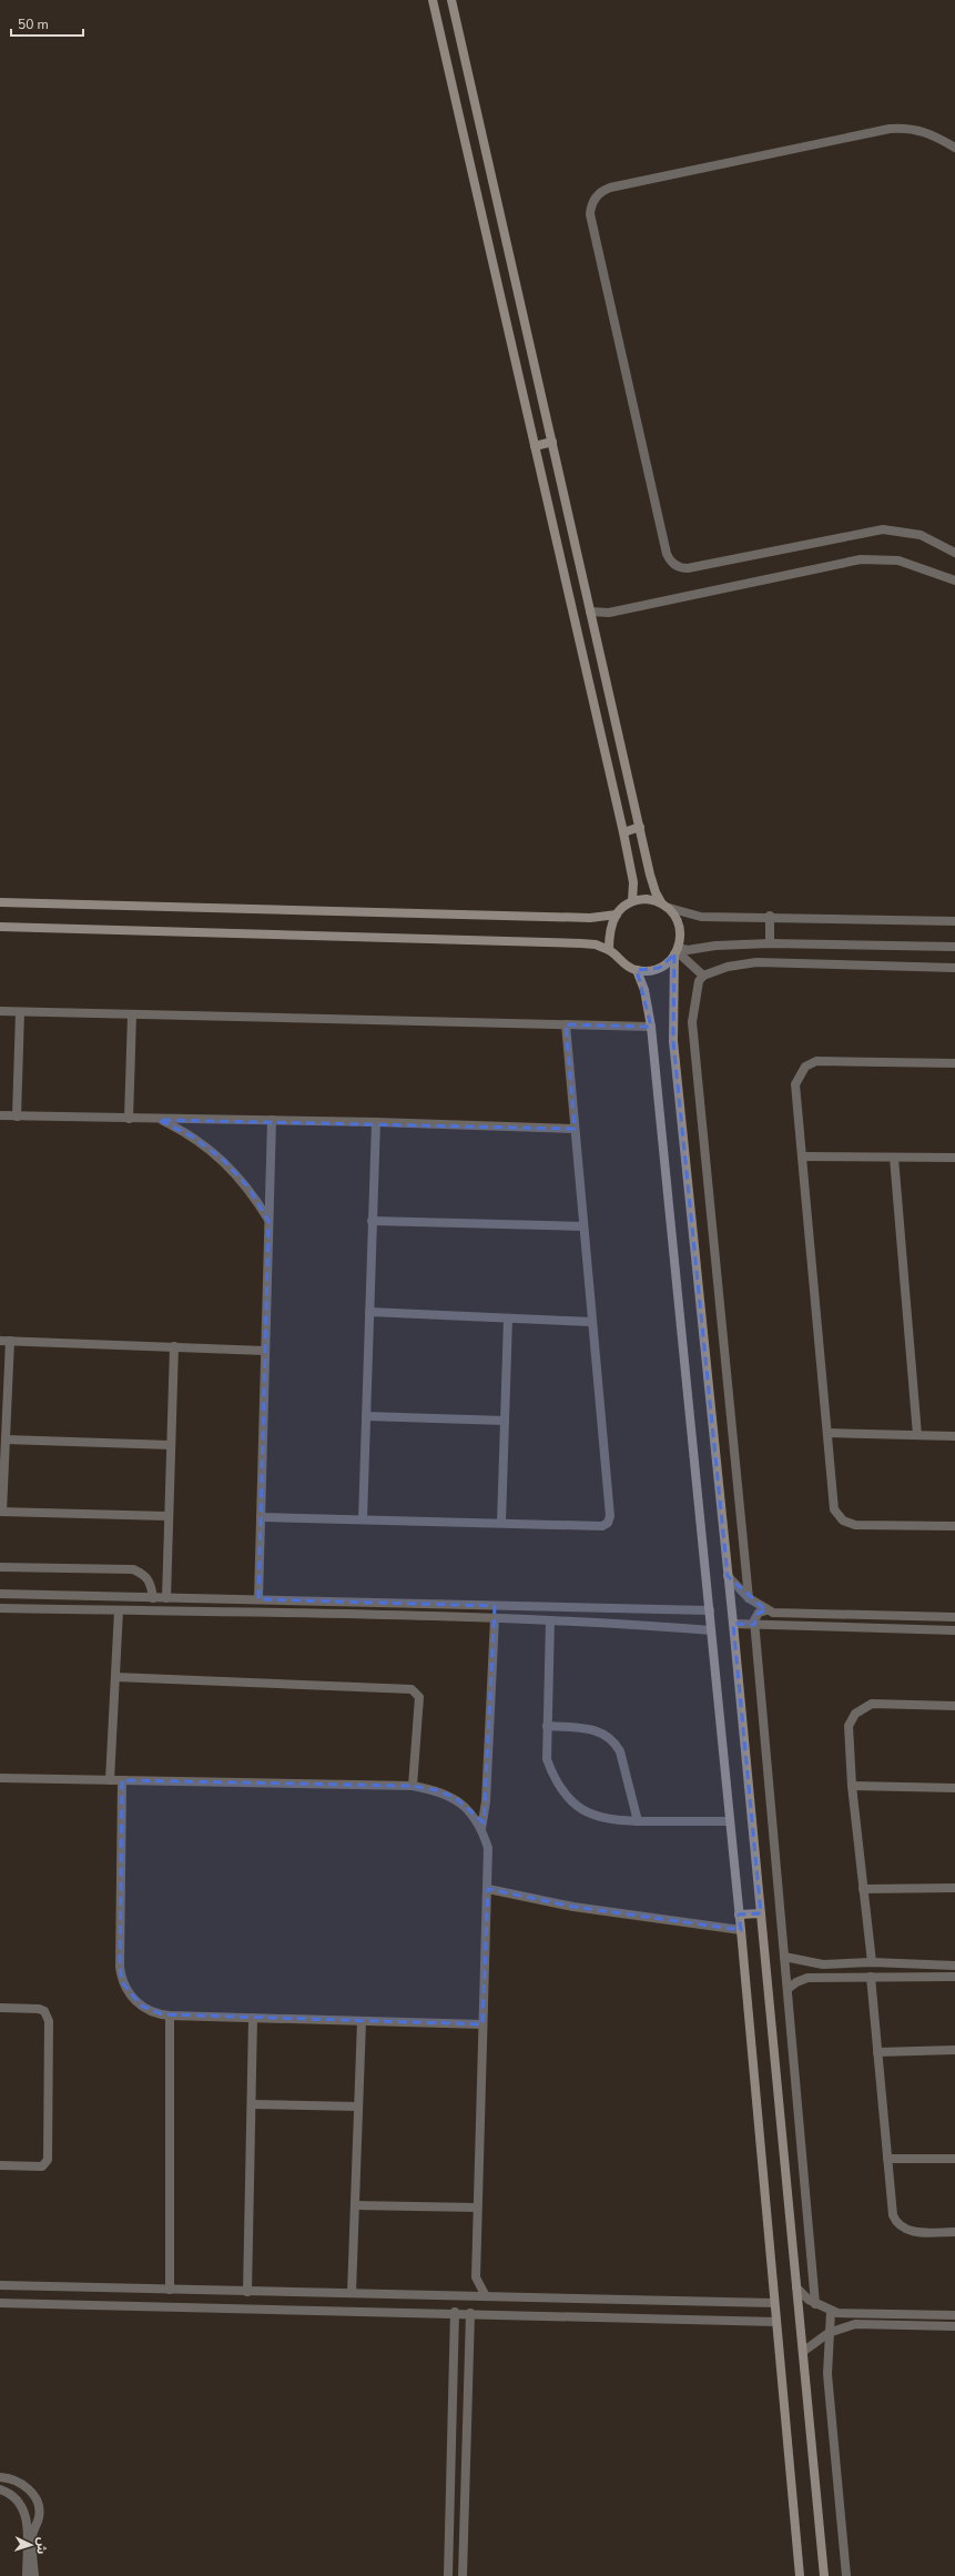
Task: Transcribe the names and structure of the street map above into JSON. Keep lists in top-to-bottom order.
{
  "scale_bar": "50 m",
  "north": "right"
}
